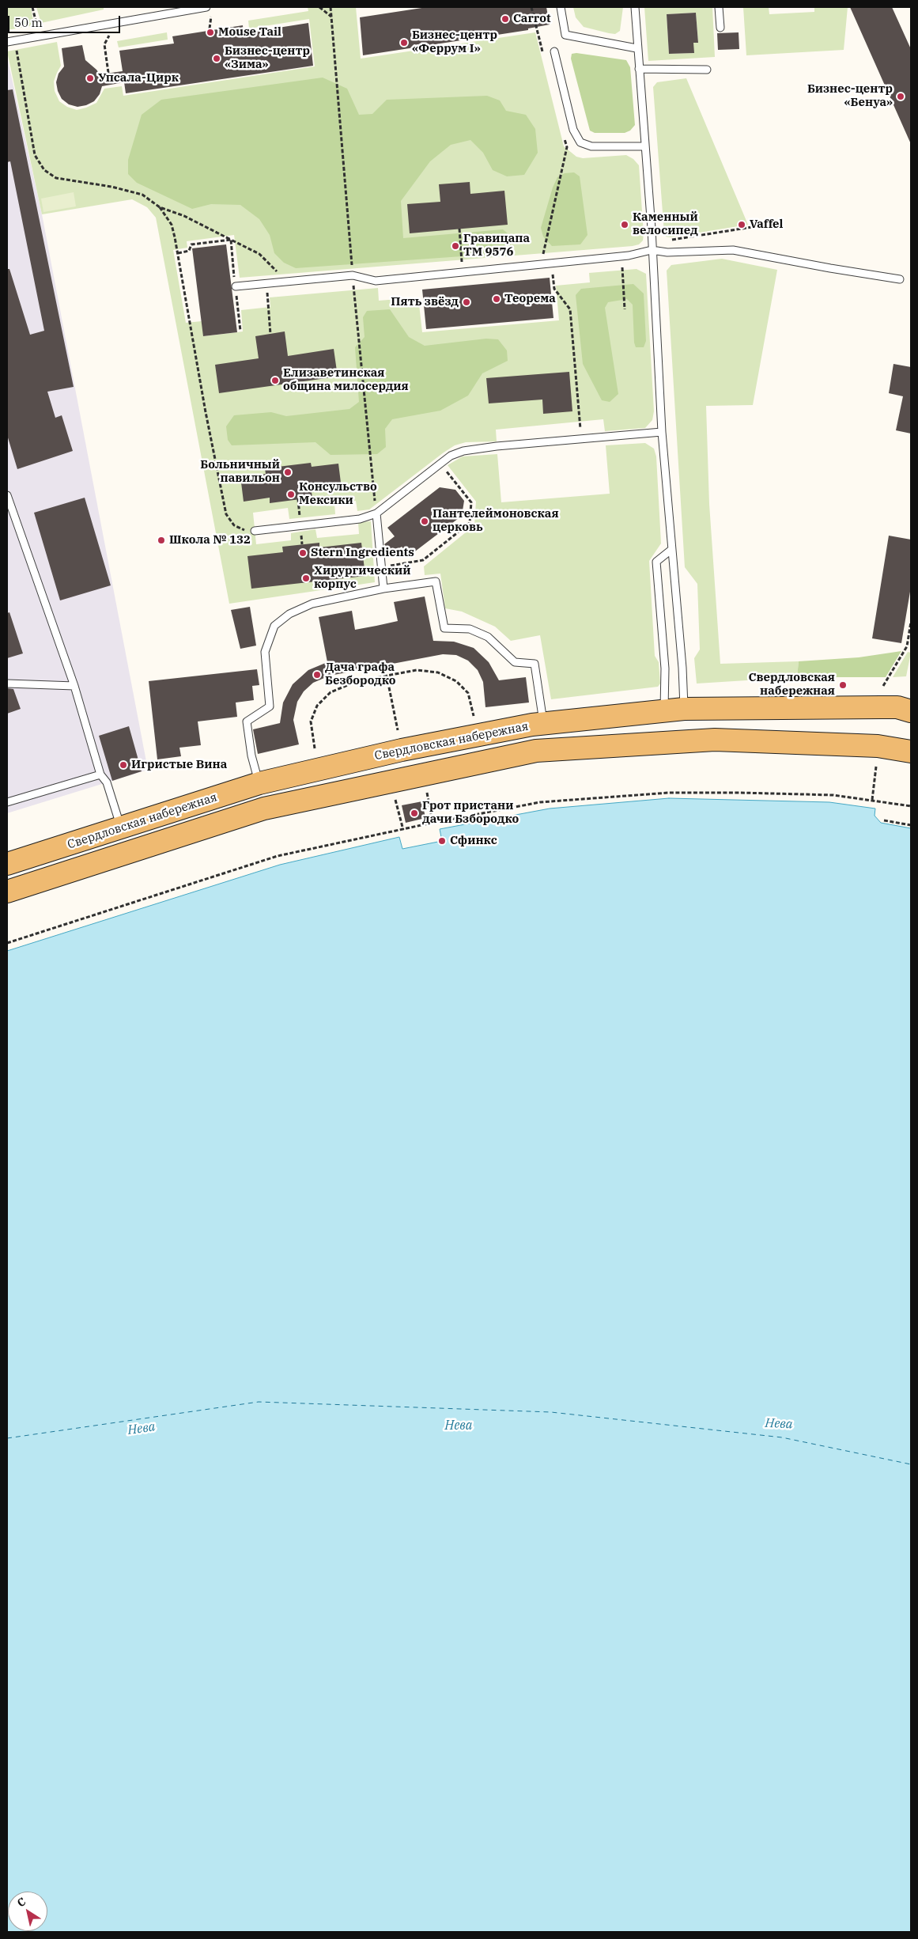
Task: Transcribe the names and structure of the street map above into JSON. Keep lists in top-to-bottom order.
{
  "streets": {
    "main road": ["Свердловская набережная"]
  },
  "water": ["Нева"],
  "places": [
    "Carrot",
    "Mouse Tail",
    "Бизнес-центр «Феррум I»",
    "Бизнес-центр «Зима»",
    "Упсала-Цирк",
    "Бизнес-центр «Бенуа»",
    "Каменный велосипед",
    "Vaffel",
    "Гравицапа ТМ 9576",
    "Теорема",
    "Пять звёзд",
    "Елизаветинская община милосердия",
    "Больничный павильон",
    "Консульство Мексики",
    "Пантелеймоновская церковь",
    "Школа № 132",
    "Stern Ingredients",
    "Хирургический корпус",
    "Дача графа Безбородко",
    "Свердловская набережная",
    "Игристые Вина",
    "Грот пристани дачи Бзбородко",
    "Сфинкс"
  ],
  "scale_bar": "50 m",
  "north": "top left"
}
